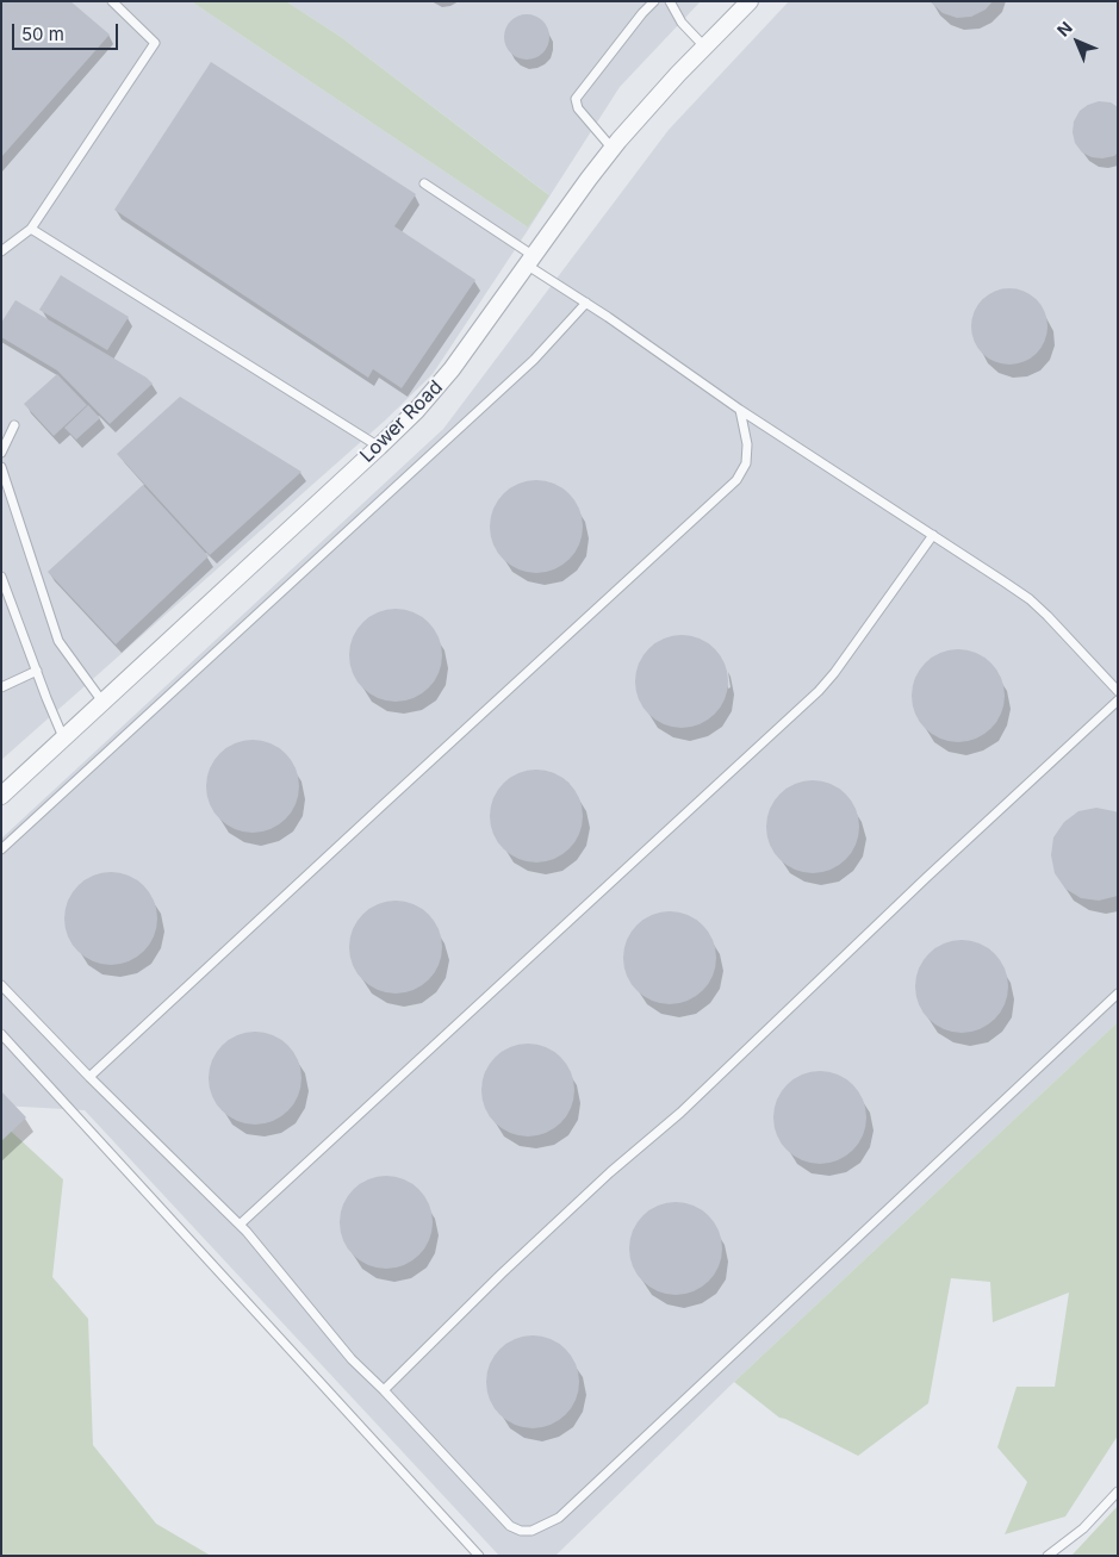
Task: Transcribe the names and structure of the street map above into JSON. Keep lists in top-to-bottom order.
{
  "streets": {
    "street": ["Lower Road"]
  },
  "scale_bar": "50 m",
  "north": "top left"
}
